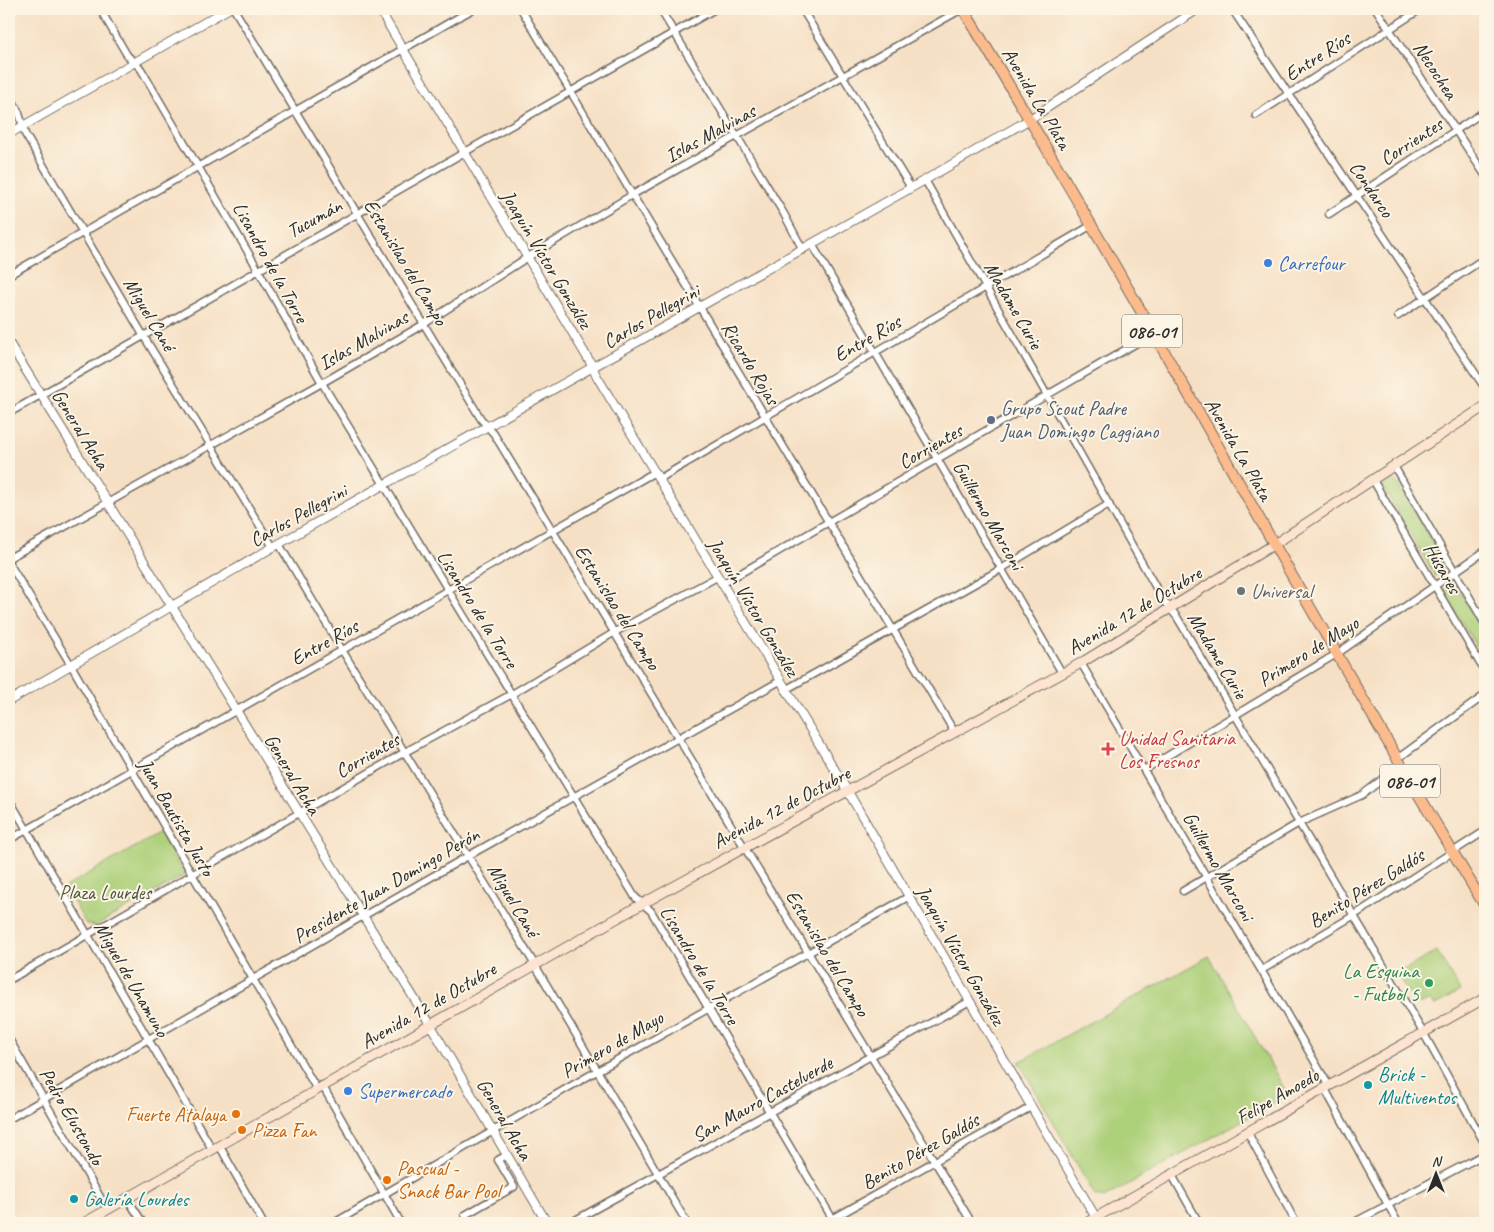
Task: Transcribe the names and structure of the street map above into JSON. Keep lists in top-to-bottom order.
{
  "streets": {
    "main road": [
      "Avenida La Plata",
      "086-01",
      "Avenida 12 de Octubre",
      "Felipe Amoedo"
    ],
    "street": [
      "Entre Ríos",
      "Necochea",
      "Islas Malvinas",
      "Corrientes",
      "Condarco",
      "Tucumán",
      "Joaquín Víctor González",
      "Lisandro de la Torre",
      "Estanislao del Campo",
      "Madame Curie",
      "Miguel Cané",
      "Carlos Pellegrini",
      "Ricardo Rojas",
      "General Acha",
      "Guillermo Marconi",
      "Húsares",
      "Primero de Mayo",
      "Juan Bautista Justo",
      "Presidente Juan Domingo Perón",
      "Benito Pérez Galdós",
      "Miguel de Unamuno",
      "San Mauro Castelverde",
      "Pedro Elustondo"
    ]
  },
  "crossings": [
    ["Entre Ríos", "Necochea"],
    ["Entre Ríos", "Avenida La Plata"],
    ["Entre Ríos", "Condarco"],
    ["Entre Ríos", "Joaquín Víctor González"],
    ["Entre Ríos", "Lisandro de la Torre"],
    ["Entre Ríos", "Estanislao del Campo"],
    ["Entre Ríos", "Madame Curie"],
    ["Entre Ríos", "Miguel Cané"],
    ["Entre Ríos", "Ricardo Rojas"],
    ["Entre Ríos", "General Acha"],
    ["Entre Ríos", "Guillermo Marconi"],
    ["Entre Ríos", "Juan Bautista Justo"],
    ["Entre Ríos", "Miguel de Unamuno"],
    ["Necochea", "Corrientes"],
    ["Avenida La Plata", "Islas Malvinas"],
    ["Avenida La Plata", "Corrientes"],
    ["Avenida La Plata", "Carlos Pellegrini"],
    ["Avenida La Plata", "Avenida 12 de Octubre"],
    ["Avenida La Plata", "Primero de Mayo"],
    ["Avenida La Plata", "Benito Pérez Galdós"],
    ["Islas Malvinas", "Joaquín Víctor González"],
    ["Islas Malvinas", "Lisandro de la Torre"],
    ["Islas Malvinas", "Estanislao del Campo"],
    ["Islas Malvinas", "Miguel Cané"],
    ["Islas Malvinas", "Ricardo Rojas"],
    ["Islas Malvinas", "General Acha"],
    ["Corrientes", "Condarco"],
    ["Corrientes", "Joaquín Víctor González"],
    ["Corrientes", "Lisandro de la Torre"],
    ["Corrientes", "Estanislao del Campo"],
    ["Corrientes", "Madame Curie"],
    ["Corrientes", "Miguel Cané"],
    ["Corrientes", "Ricardo Rojas"],
    ["Corrientes", "General Acha"],
    ["Corrientes", "Guillermo Marconi"],
    ["Corrientes", "Juan Bautista Justo"],
    ["Corrientes", "Miguel de Unamuno"],
    ["Tucumán", "Joaquín Víctor González"],
    ["Tucumán", "Lisandro de la Torre"],
    ["Tucumán", "Estanislao del Campo"],
    ["Tucumán", "Miguel Cané"],
    ["Tucumán", "Ricardo Rojas"],
    ["Tucumán", "General Acha"],
    ["Joaquín Víctor González", "Carlos Pellegrini"],
    ["Joaquín Víctor González", "Avenida 12 de Octubre"],
    ["Joaquín Víctor González", "Primero de Mayo"],
    ["Joaquín Víctor González", "Presidente Juan Domingo Perón"],
    ["Joaquín Víctor González", "Benito Pérez Galdós"],
    ["Joaquín Víctor González", "Felipe Amoedo"],
    ["Joaquín Víctor González", "San Mauro Castelverde"],
    ["Lisandro de la Torre", "Carlos Pellegrini"],
    ["Lisandro de la Torre", "Avenida 12 de Octubre"],
    ["Lisandro de la Torre", "Primero de Mayo"],
    ["Lisandro de la Torre", "Presidente Juan Domingo Perón"],
    ["Lisandro de la Torre", "Benito Pérez Galdós"],
    ["Lisandro de la Torre", "San Mauro Castelverde"],
    ["Estanislao del Campo", "Carlos Pellegrini"],
    ["Estanislao del Campo", "Avenida 12 de Octubre"],
    ["Estanislao del Campo", "Primero de Mayo"],
    ["Estanislao del Campo", "Presidente Juan Domingo Perón"],
    ["Estanislao del Campo", "Benito Pérez Galdós"],
    ["Estanislao del Campo", "San Mauro Castelverde"],
    ["Madame Curie", "Carlos Pellegrini"],
    ["Madame Curie", "Avenida 12 de Octubre"],
    ["Madame Curie", "Primero de Mayo"],
    ["Madame Curie", "Benito Pérez Galdós"],
    ["Madame Curie", "Felipe Amoedo"],
    ["Miguel Cané", "Carlos Pellegrini"],
    ["Miguel Cané", "Avenida 12 de Octubre"],
    ["Miguel Cané", "Primero de Mayo"],
    ["Miguel Cané", "Presidente Juan Domingo Perón"],
    ["Miguel Cané", "San Mauro Castelverde"],
    ["Carlos Pellegrini", "Ricardo Rojas"],
    ["Carlos Pellegrini", "General Acha"],
    ["Carlos Pellegrini", "Guillermo Marconi"],
    ["Carlos Pellegrini", "Juan Bautista Justo"],
    ["Ricardo Rojas", "Avenida 12 de Octubre"],
    ["General Acha", "Avenida 12 de Octubre"],
    ["General Acha", "Primero de Mayo"],
    ["General Acha", "Presidente Juan Domingo Perón"],
    ["Guillermo Marconi", "Avenida 12 de Octubre"],
    ["Guillermo Marconi", "Primero de Mayo"],
    ["Guillermo Marconi", "Benito Pérez Galdós"],
    ["Guillermo Marconi", "Felipe Amoedo"],
    ["Húsares", "Avenida 12 de Octubre"],
    ["Húsares", "Primero de Mayo"],
    ["Avenida 12 de Octubre", "Juan Bautista Justo"],
    ["Avenida 12 de Octubre", "Miguel de Unamuno"],
    ["Avenida 12 de Octubre", "Pedro Elustondo"],
    ["Primero de Mayo", "Juan Bautista Justo"],
    ["Juan Bautista Justo", "Presidente Juan Domingo Perón"],
    ["Presidente Juan Domingo Perón", "Miguel de Unamuno"],
    ["Presidente Juan Domingo Perón", "Pedro Elustondo"]
  ],
  "parks": ["Plaza Lourdes"],
  "places": {
    "other": [
      "Carrefour",
      "Grupo Scout Padre Juan Domingo Caggiano",
      "Universal",
      "La Esquina - Futbol 5",
      "Brick - Multiventos",
      "Supermercado",
      "Fuerte Atalaya",
      "Pizza Fan",
      "Pascual - Snack Bar Pool",
      "Galería Lourdes"
    ],
    "health": ["Unidad Sanitaria Los Fresnos"]
  },
  "north": "top"
}
